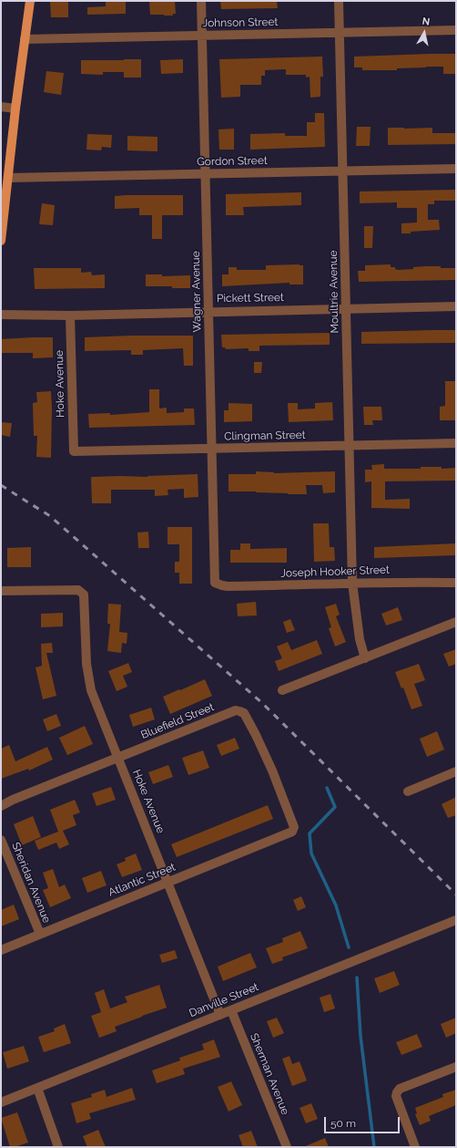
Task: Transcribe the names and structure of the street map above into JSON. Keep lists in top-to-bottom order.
{
  "streets": {
    "street": [
      "Johnson Street",
      "Gordon Street",
      "Wagner Avenue",
      "Moultrie Avenue",
      "Pickett Street",
      "Hoke Avenue",
      "Clingman Street",
      "Joseph Hooker Street",
      "Bluefield Street",
      "Atlantic Street",
      "Sheridan Avenue",
      "Danville Street",
      "Sherman Avenue"
    ]
  },
  "crossings": [
    ["Johnson Street", "Wagner Avenue"],
    ["Johnson Street", "Moultrie Avenue"],
    ["Gordon Street", "Wagner Avenue"],
    ["Gordon Street", "Moultrie Avenue"],
    ["Wagner Avenue", "Pickett Street"],
    ["Wagner Avenue", "Clingman Street"],
    ["Wagner Avenue", "Joseph Hooker Street"],
    ["Moultrie Avenue", "Pickett Street"],
    ["Moultrie Avenue", "Clingman Street"],
    ["Moultrie Avenue", "Joseph Hooker Street"],
    ["Pickett Street", "Hoke Avenue"],
    ["Hoke Avenue", "Clingman Street"],
    ["Hoke Avenue", "Bluefield Street"],
    ["Hoke Avenue", "Atlantic Street"],
    ["Hoke Avenue", "Danville Street"],
    ["Bluefield Street", "Atlantic Street"],
    ["Atlantic Street", "Sheridan Avenue"],
    ["Danville Street", "Sherman Avenue"]
  ],
  "scale_bar": "50 m",
  "north": "top"
}
